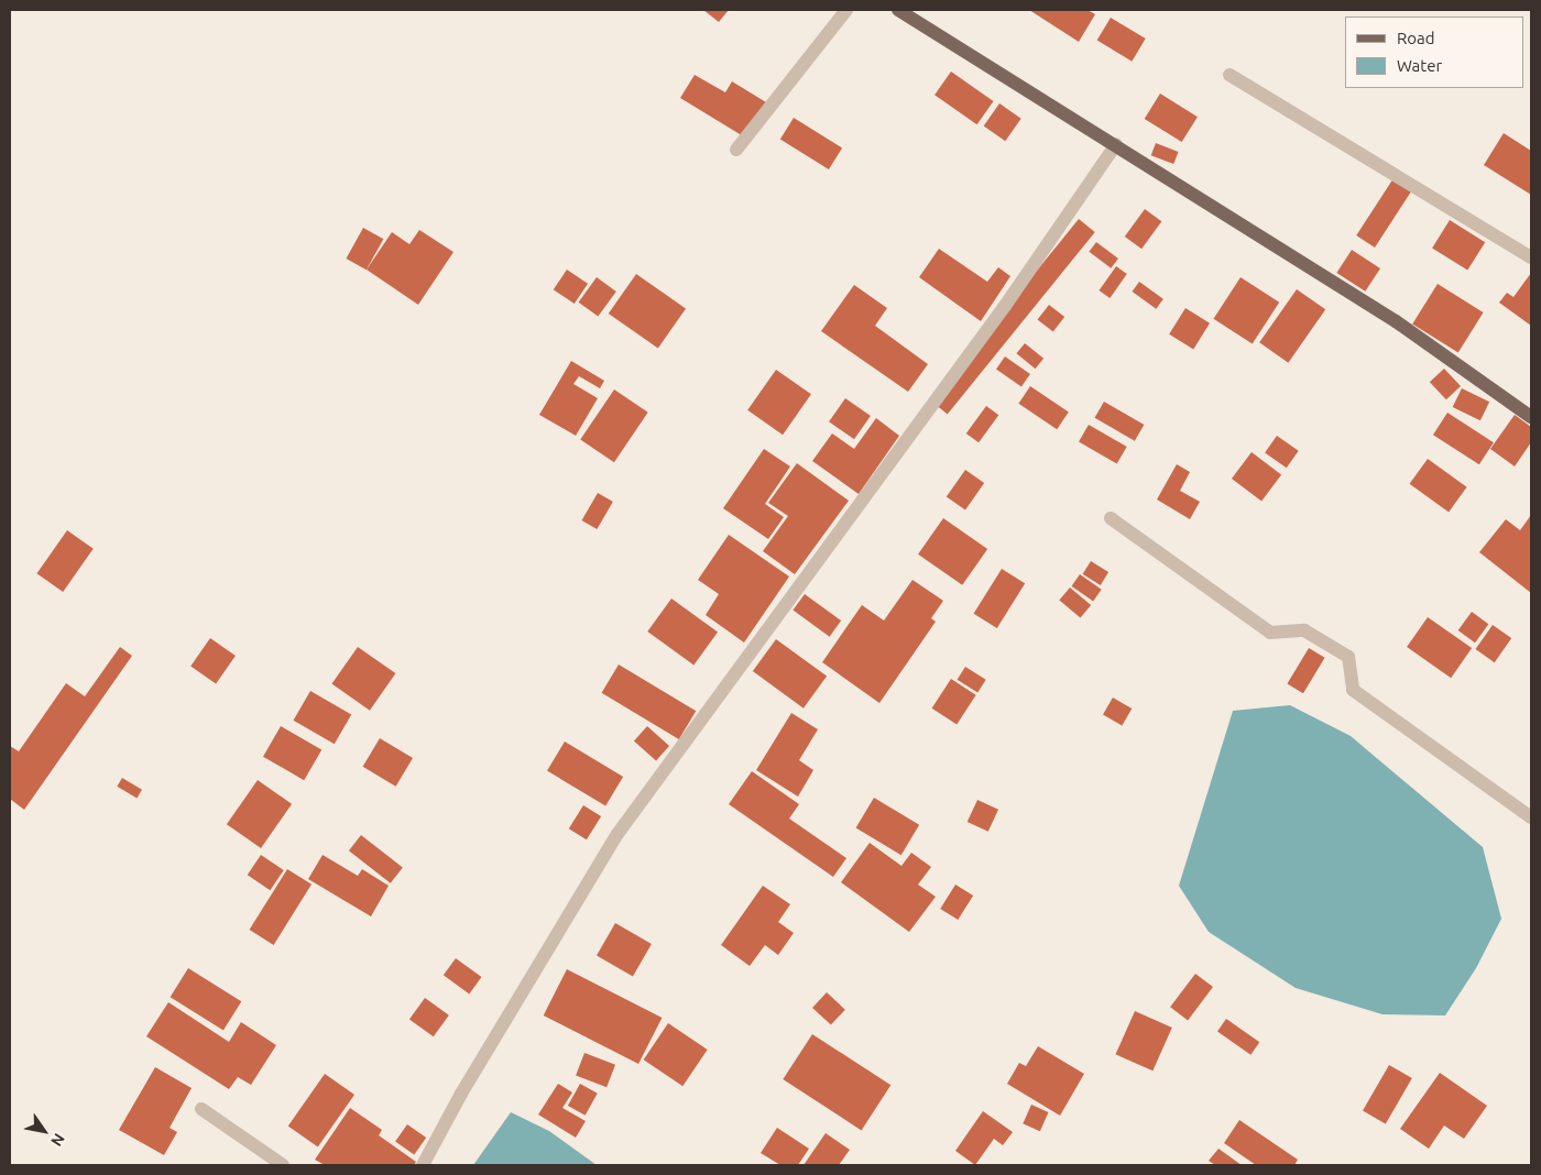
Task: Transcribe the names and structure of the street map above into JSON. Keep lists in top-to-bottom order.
{
  "legend": ["Road", "Water"],
  "north": "bottom right"
}
